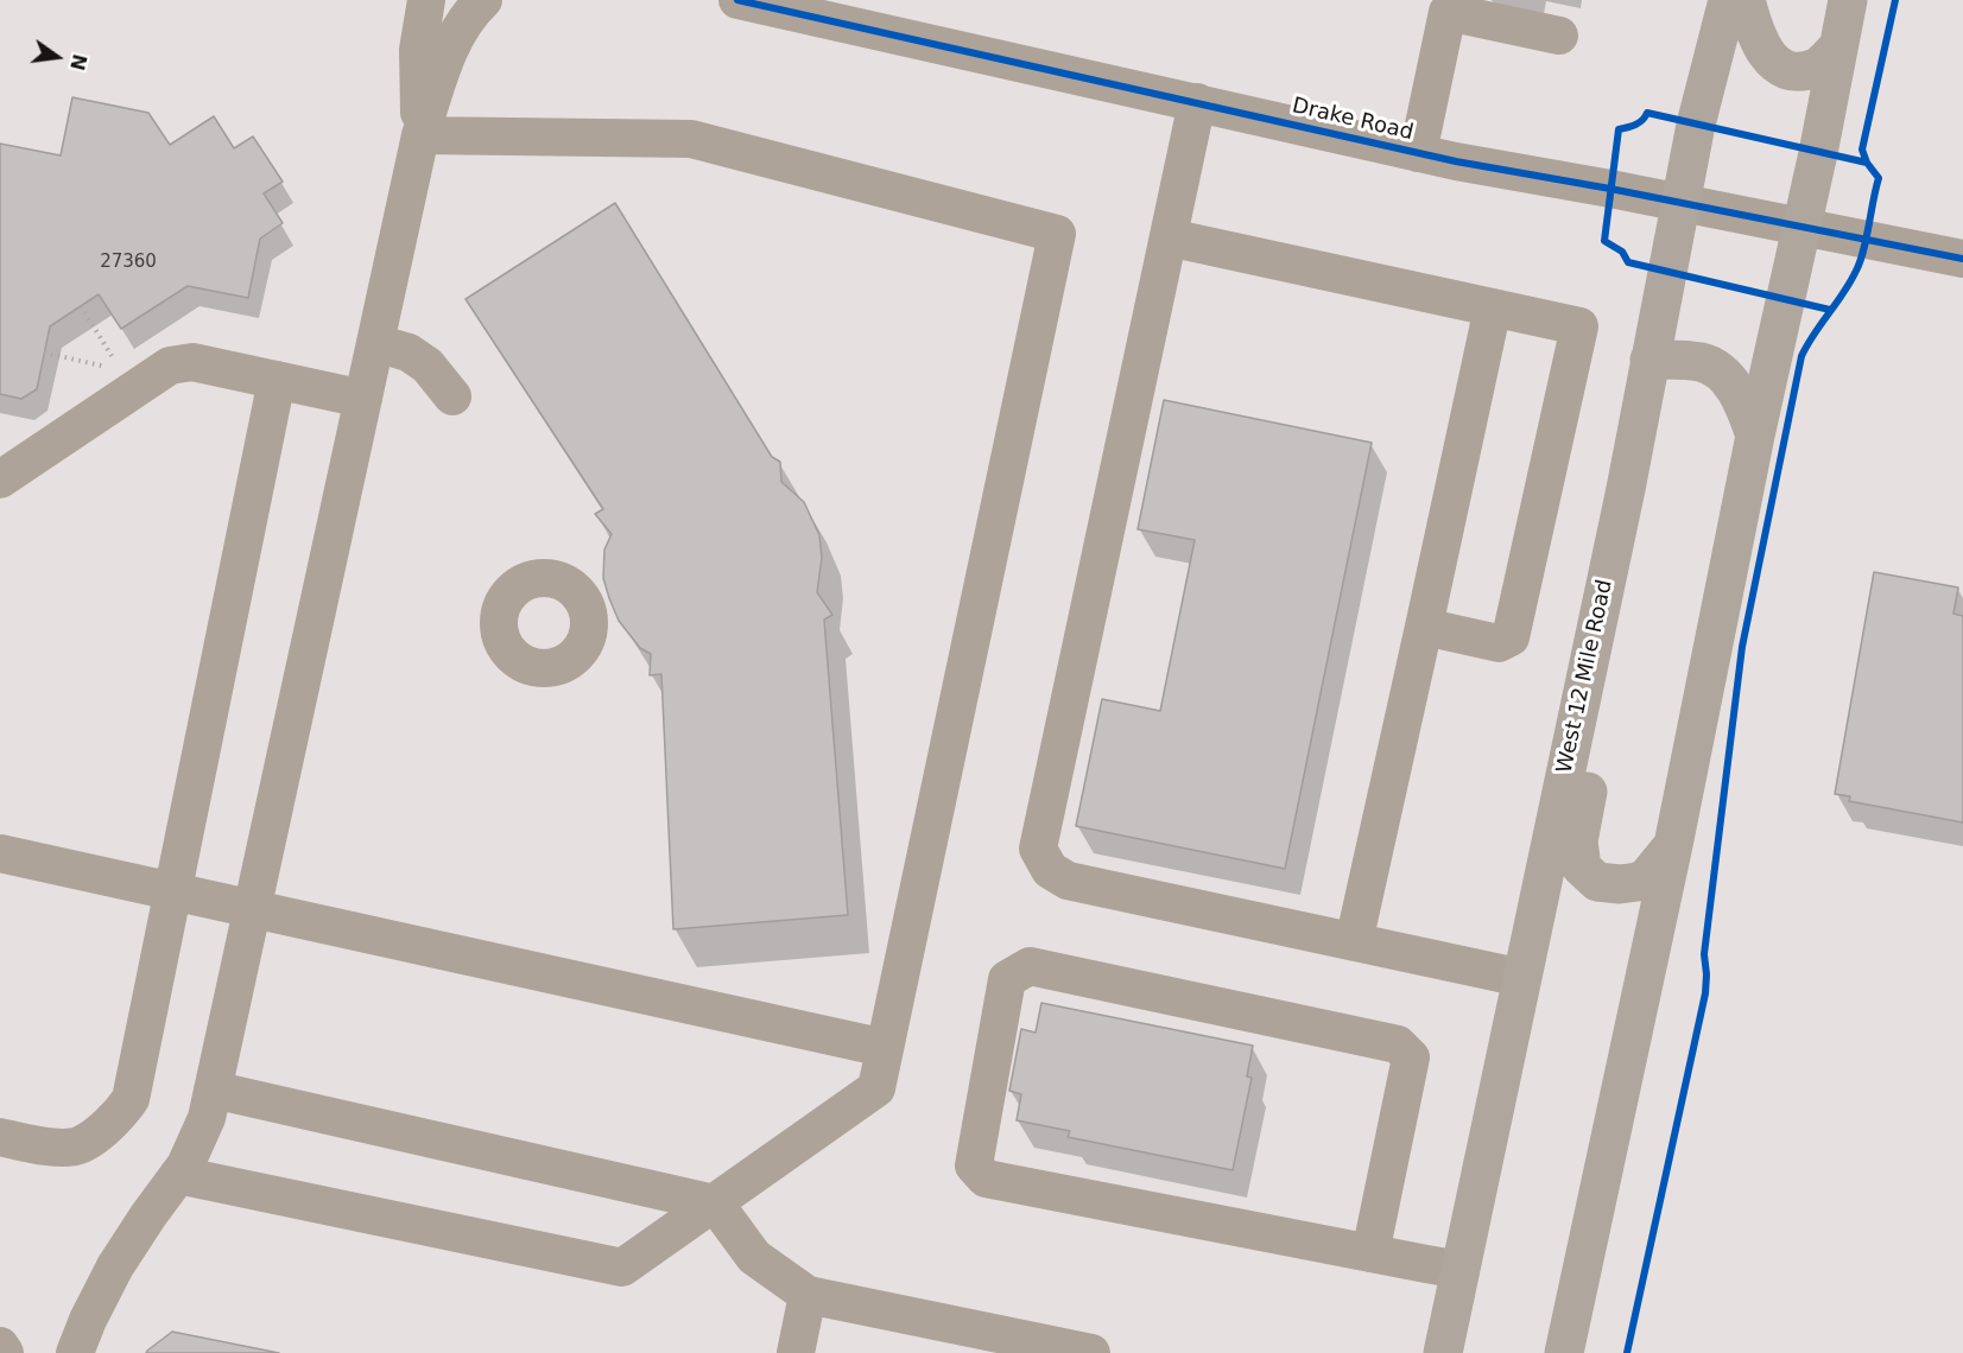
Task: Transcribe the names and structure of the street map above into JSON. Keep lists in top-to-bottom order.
{
  "streets": {
    "main road": ["West 12 Mile Road"],
    "street": ["Drake Road"]
  },
  "crossings": [
    ["Drake Road", "West 12 Mile Road"]
  ],
  "house_numbers": ["27360"],
  "north": "right"
}
